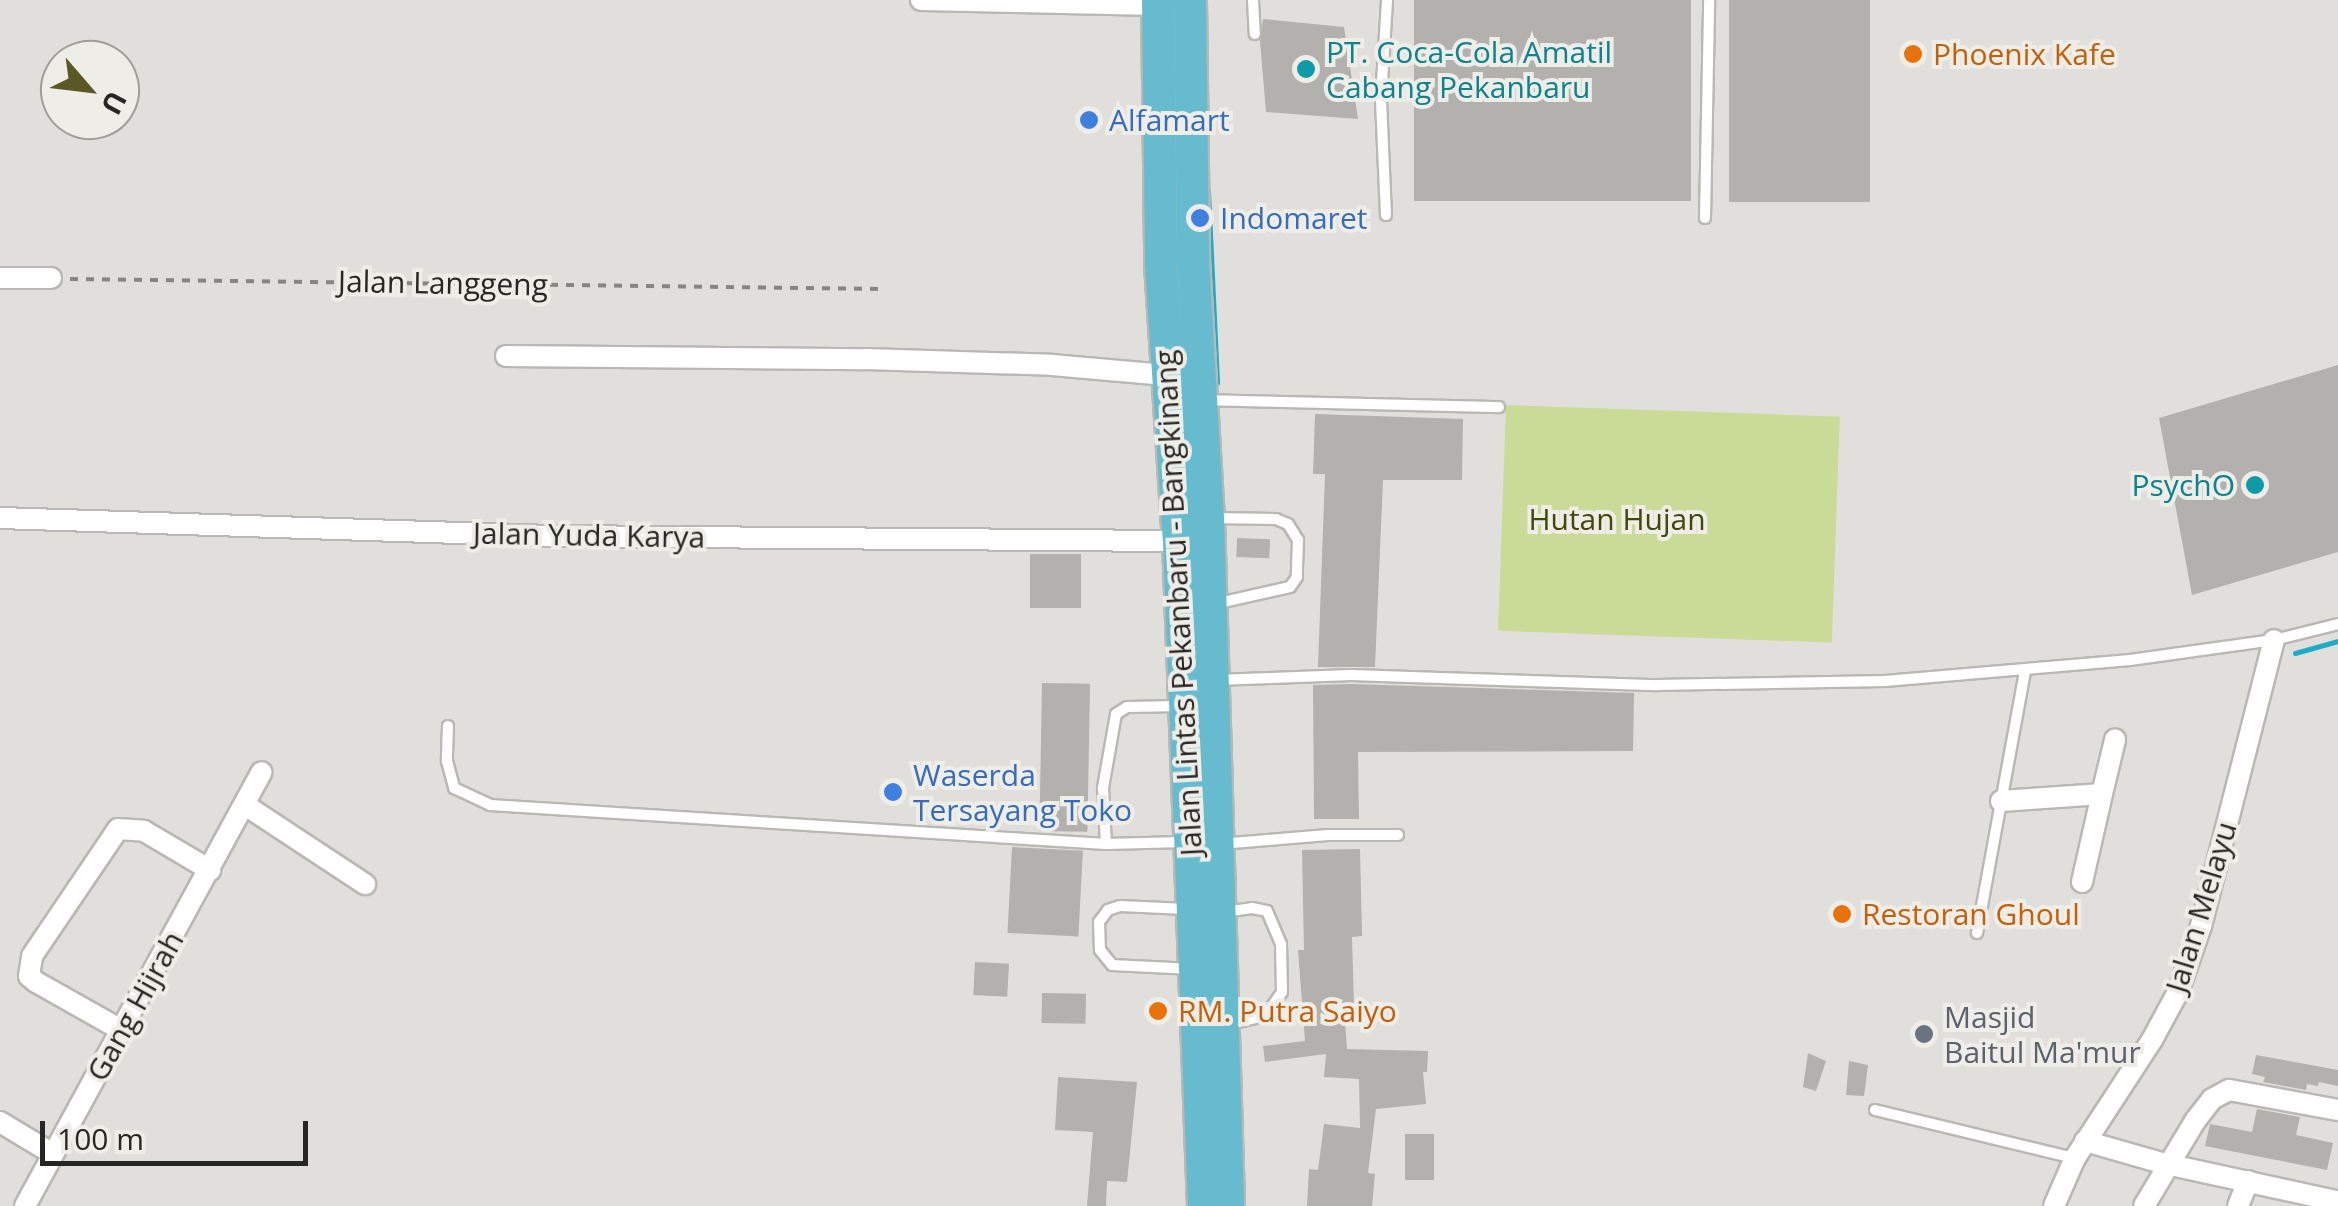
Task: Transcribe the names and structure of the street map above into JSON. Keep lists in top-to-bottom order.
{
  "streets": {
    "highway": ["Jalan Lintas Pekanbaru - Bangkinang"],
    "street": ["Jalan Yuda Karya", "Jalan Melayu", "Gang Hijrah"],
    "path": ["Jalan Langgeng"]
  },
  "crossings": [
    ["Jalan Yuda Karya", "Jalan Lintas Pekanbaru - Bangkinang"]
  ],
  "parks": ["Hutan Hujan"],
  "places": [
    "Phoenix Kafe",
    "PT. Coca-Cola Amatil Cabang Pekanbaru",
    "Alfamart",
    "Indomaret",
    "PsychO",
    "Waserda Tersayang Toko",
    "Restoran Ghoul",
    "RM. Putra Saiyo",
    "Masjid Baitul Ma'mur"
  ],
  "scale_bar": "100 m",
  "north": "bottom right"
}
